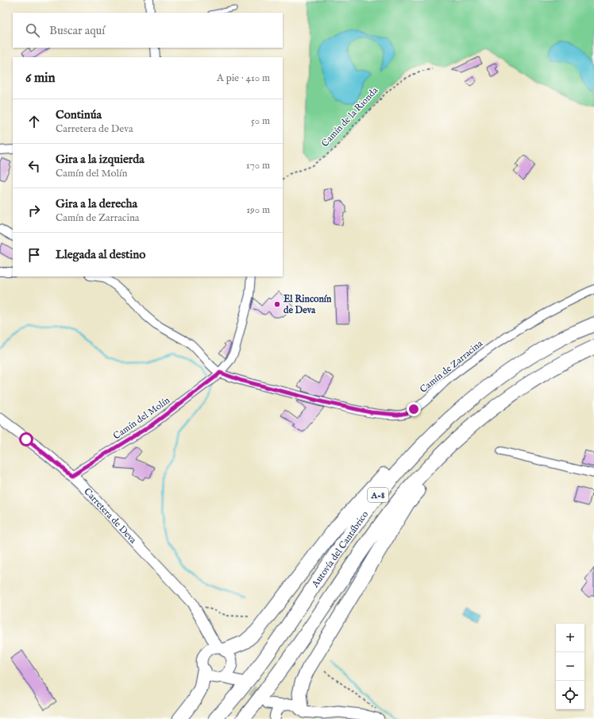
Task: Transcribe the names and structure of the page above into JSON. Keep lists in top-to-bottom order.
{
  "streets": {
    "highway": ["A-8", "Autovía del Cantábrico"],
    "street": ["Camín de Zarracina", "Camín del Molín", "Carretera de Deva"],
    "path": ["Camín de la Rionda"]
  },
  "crossings": [
    ["Camín de Zarracina", "Camín del Molín"],
    ["Camín del Molín", "Carretera de Deva"]
  ],
  "places": ["El Rinconín de Deva"],
  "page": {
    "search": "Buscar aquí",
    "heading": ["6 min", "A pie · 410 m"],
    "list": [
      ["Continúa", "Carretera de Deva", "50 m"],
      ["Gira a la izquierda", "Camín del Molín", "170 m"],
      ["Gira a la derecha", "Camín de Zarracina", "190 m"],
      "Llegada al destino"
    ],
    "map_buttons": ["+", "−"]
  }
}
